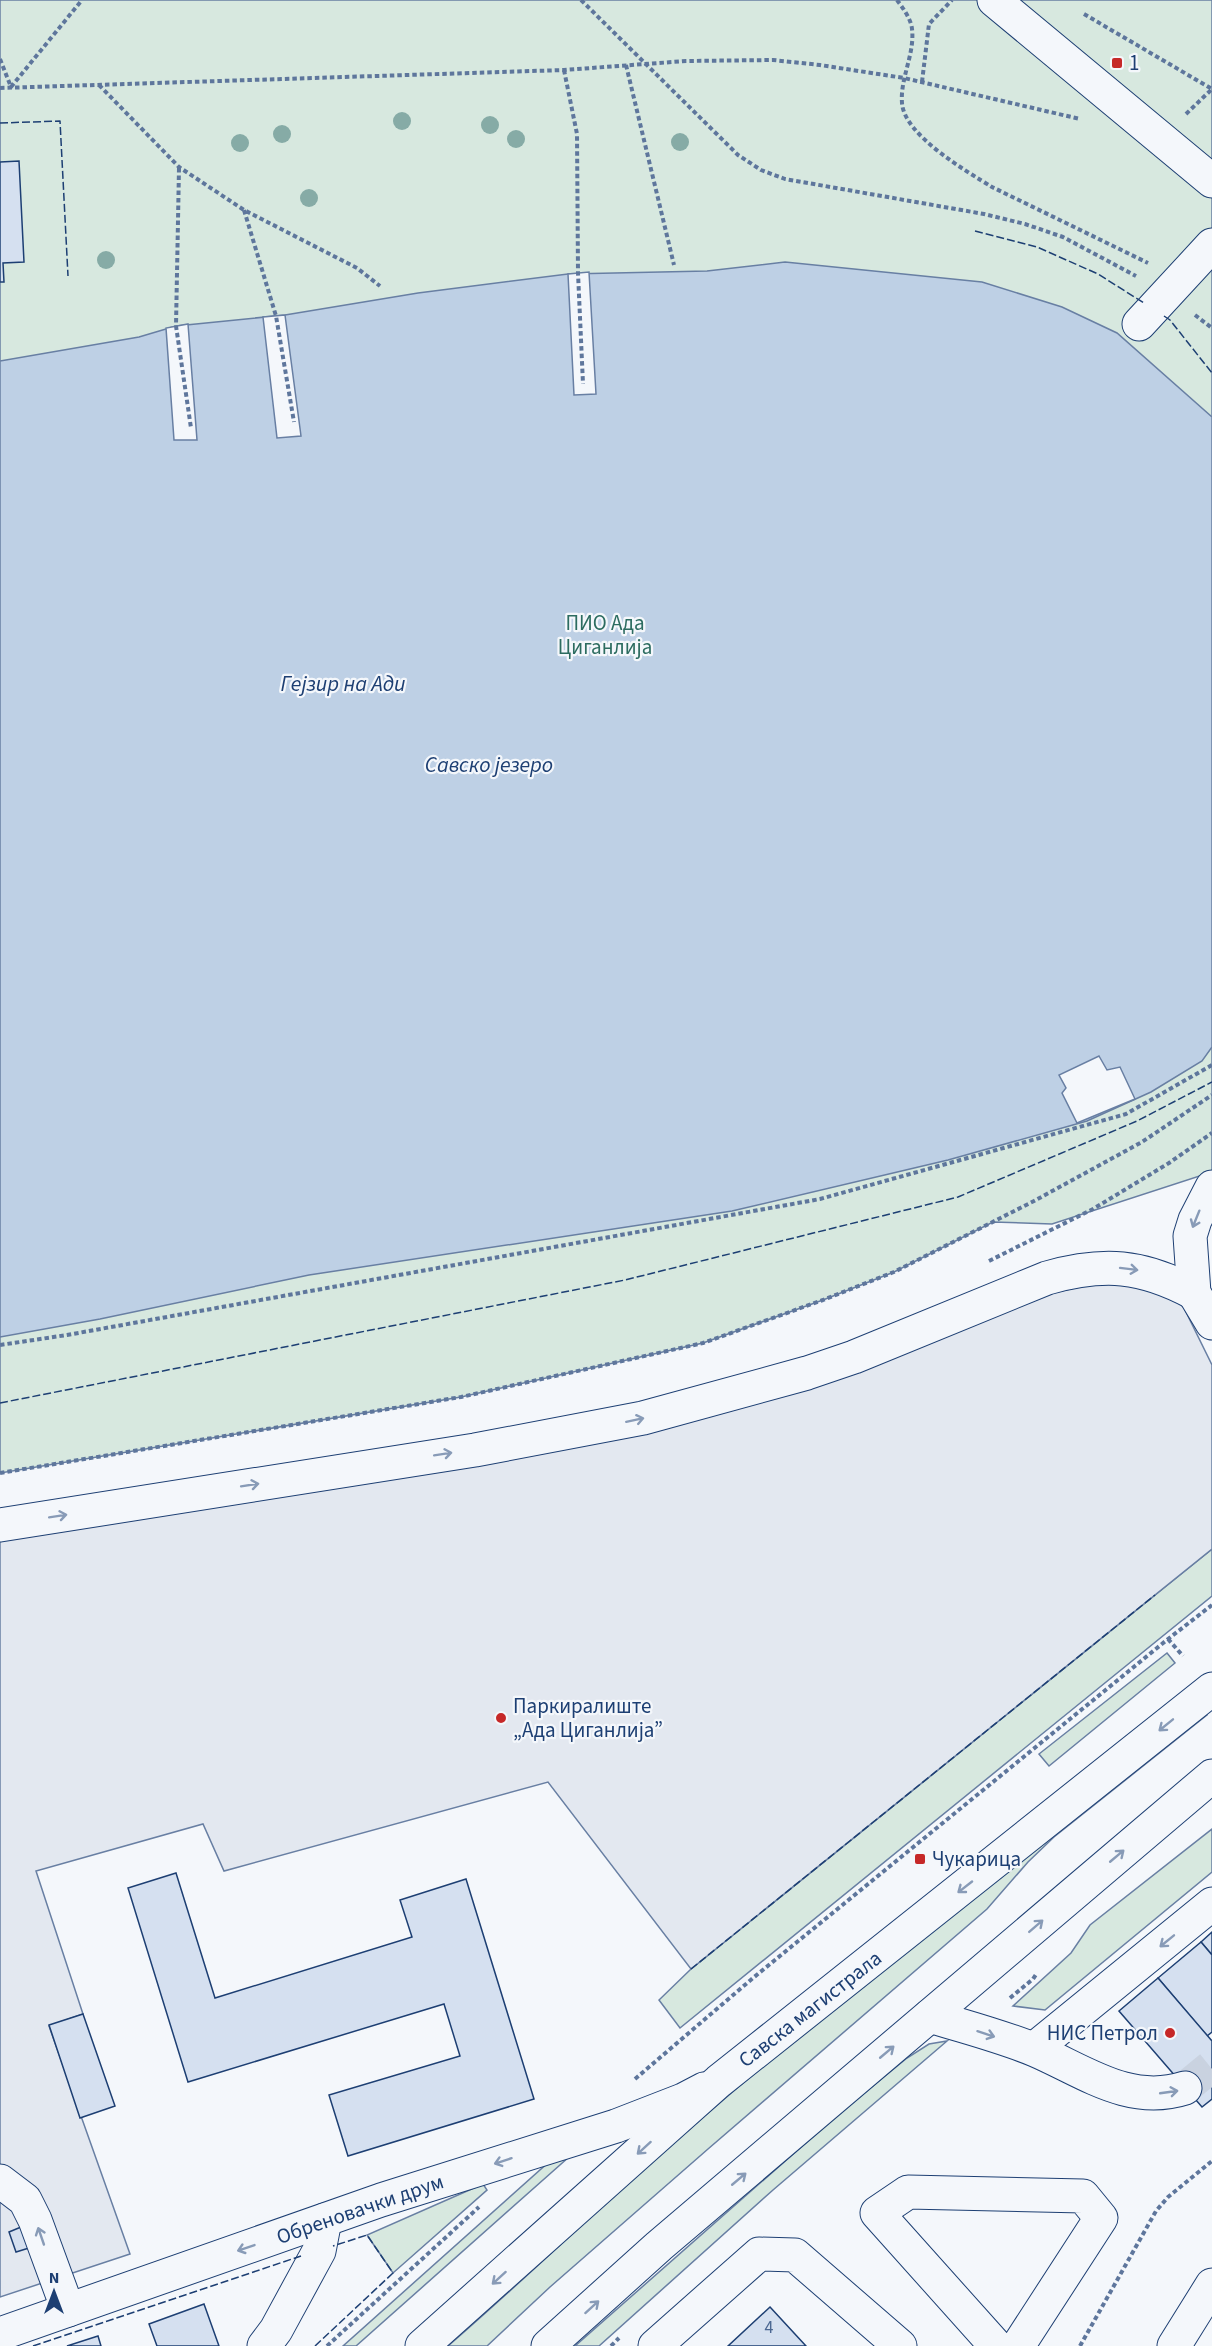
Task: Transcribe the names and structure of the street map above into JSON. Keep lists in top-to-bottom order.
{
  "streets": {
    "main road": ["Савска магистрала", "Обреновачки друм"]
  },
  "crossings": [
    ["Савска магистрала", "Обреновачки друм"]
  ],
  "water": ["Гејзир на Ади", "Савско језеро"],
  "parks": ["ПИО Ада Циганлија"],
  "places": {
    "transit": ["1", "Чукарица"],
    "other": ["Паркиралиште „Ада Циганлија”", "НИС Петрол"]
  },
  "house_numbers": ["4"],
  "north": "top"
}
